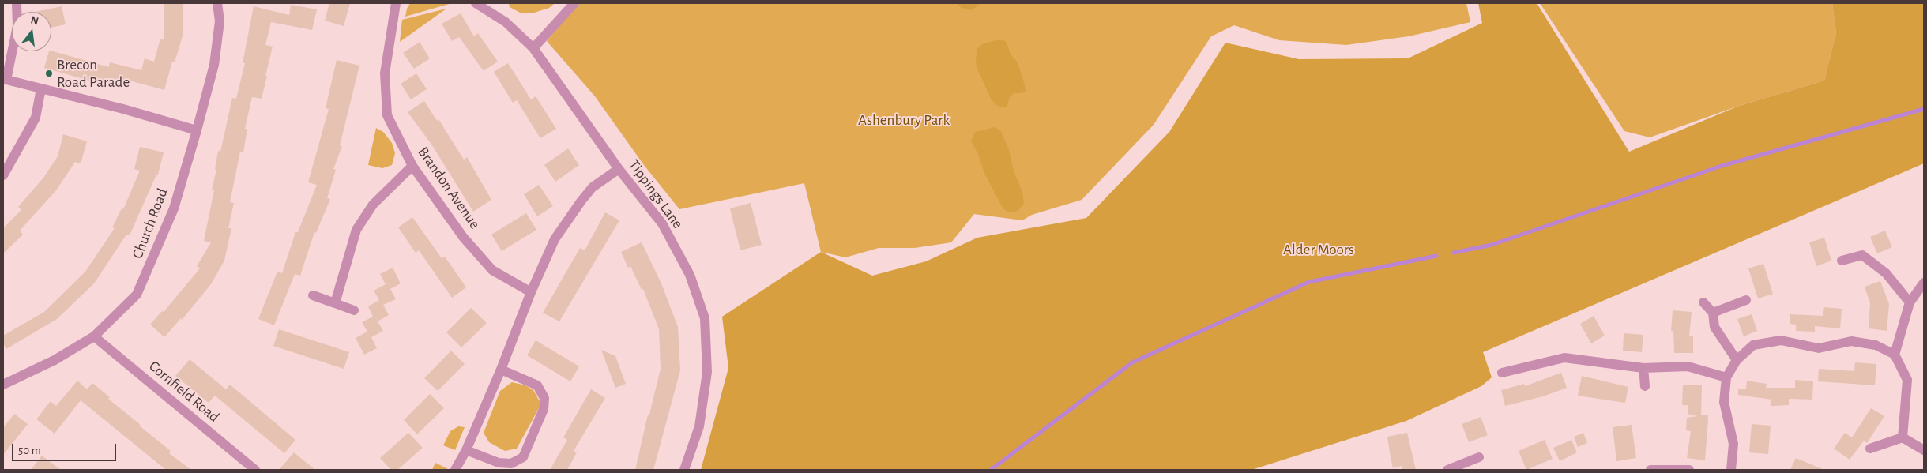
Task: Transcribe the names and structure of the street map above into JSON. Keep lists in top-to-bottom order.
{
  "streets": {
    "street": [
      "Brandon Avenue",
      "Tippings Lane",
      "Church Road",
      "Cornfield Road"
    ]
  },
  "crossings": [
    ["Church Road", "Cornfield Road"]
  ],
  "parks": ["Ashenbury Park", "Alder Moors"],
  "places": ["Brecon Road Parade"],
  "scale_bar": "50 m",
  "north": "top"
}
